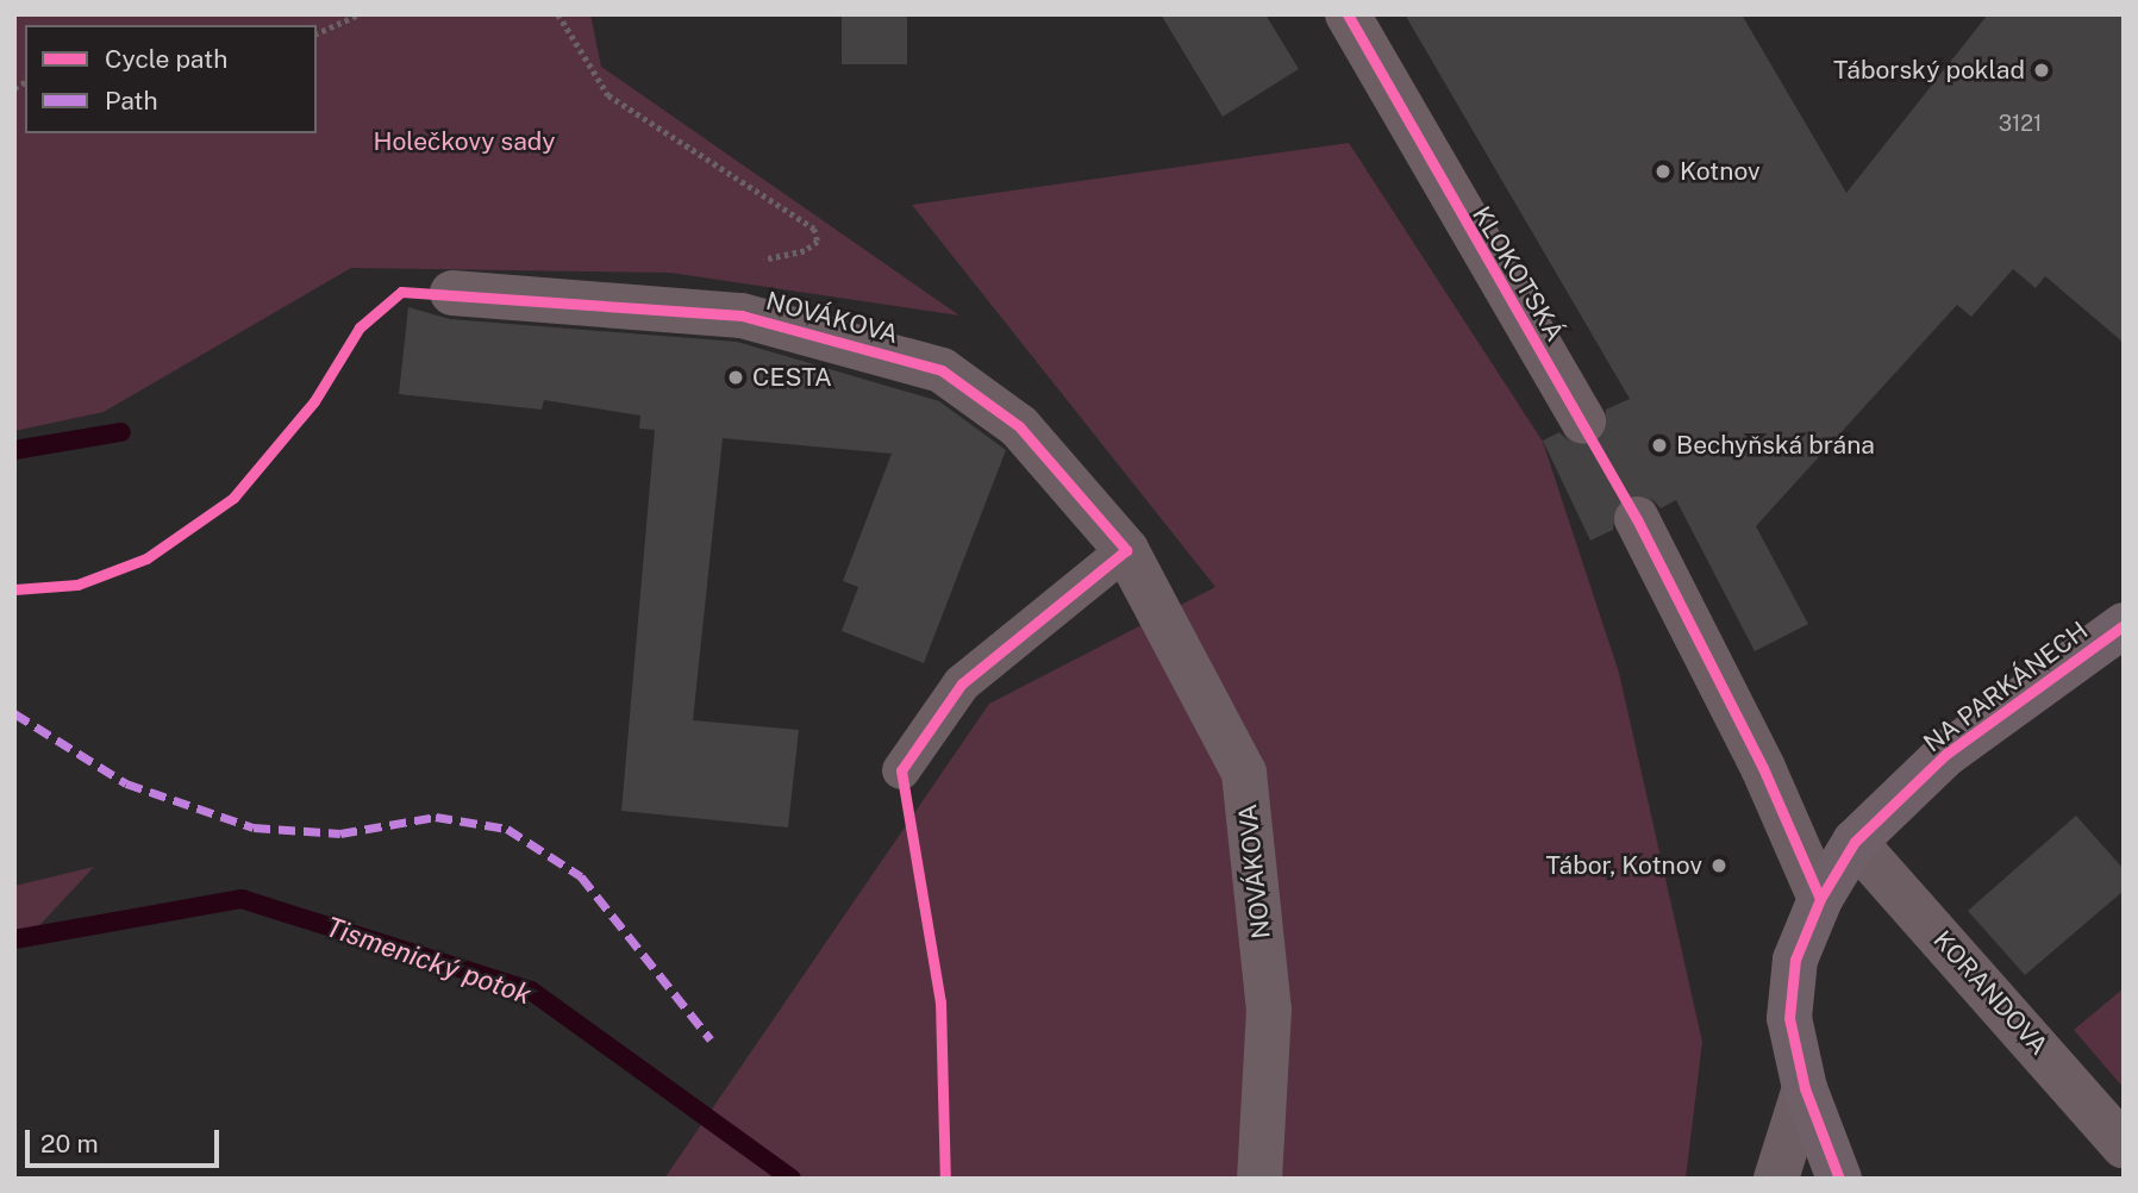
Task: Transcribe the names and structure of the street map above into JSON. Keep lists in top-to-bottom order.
{
  "streets": {
    "main road": ["NA PARKÁNECH"],
    "street": ["KLOKOTSKÁ", "NOVÁKOVA", "KORANDOVA"]
  },
  "crossings": [
    ["NA PARKÁNECH", "KORANDOVA"]
  ],
  "water": ["Tismenický potok"],
  "parks": ["Holečkovy sady"],
  "places": [
    "Táborský poklad",
    "Kotnov",
    "CESTA",
    "Bechyňská brána",
    "Tábor, Kotnov"
  ],
  "house_numbers": ["3121"],
  "legend": ["Cycle path", "Path"],
  "scale_bar": "20 m"
}
